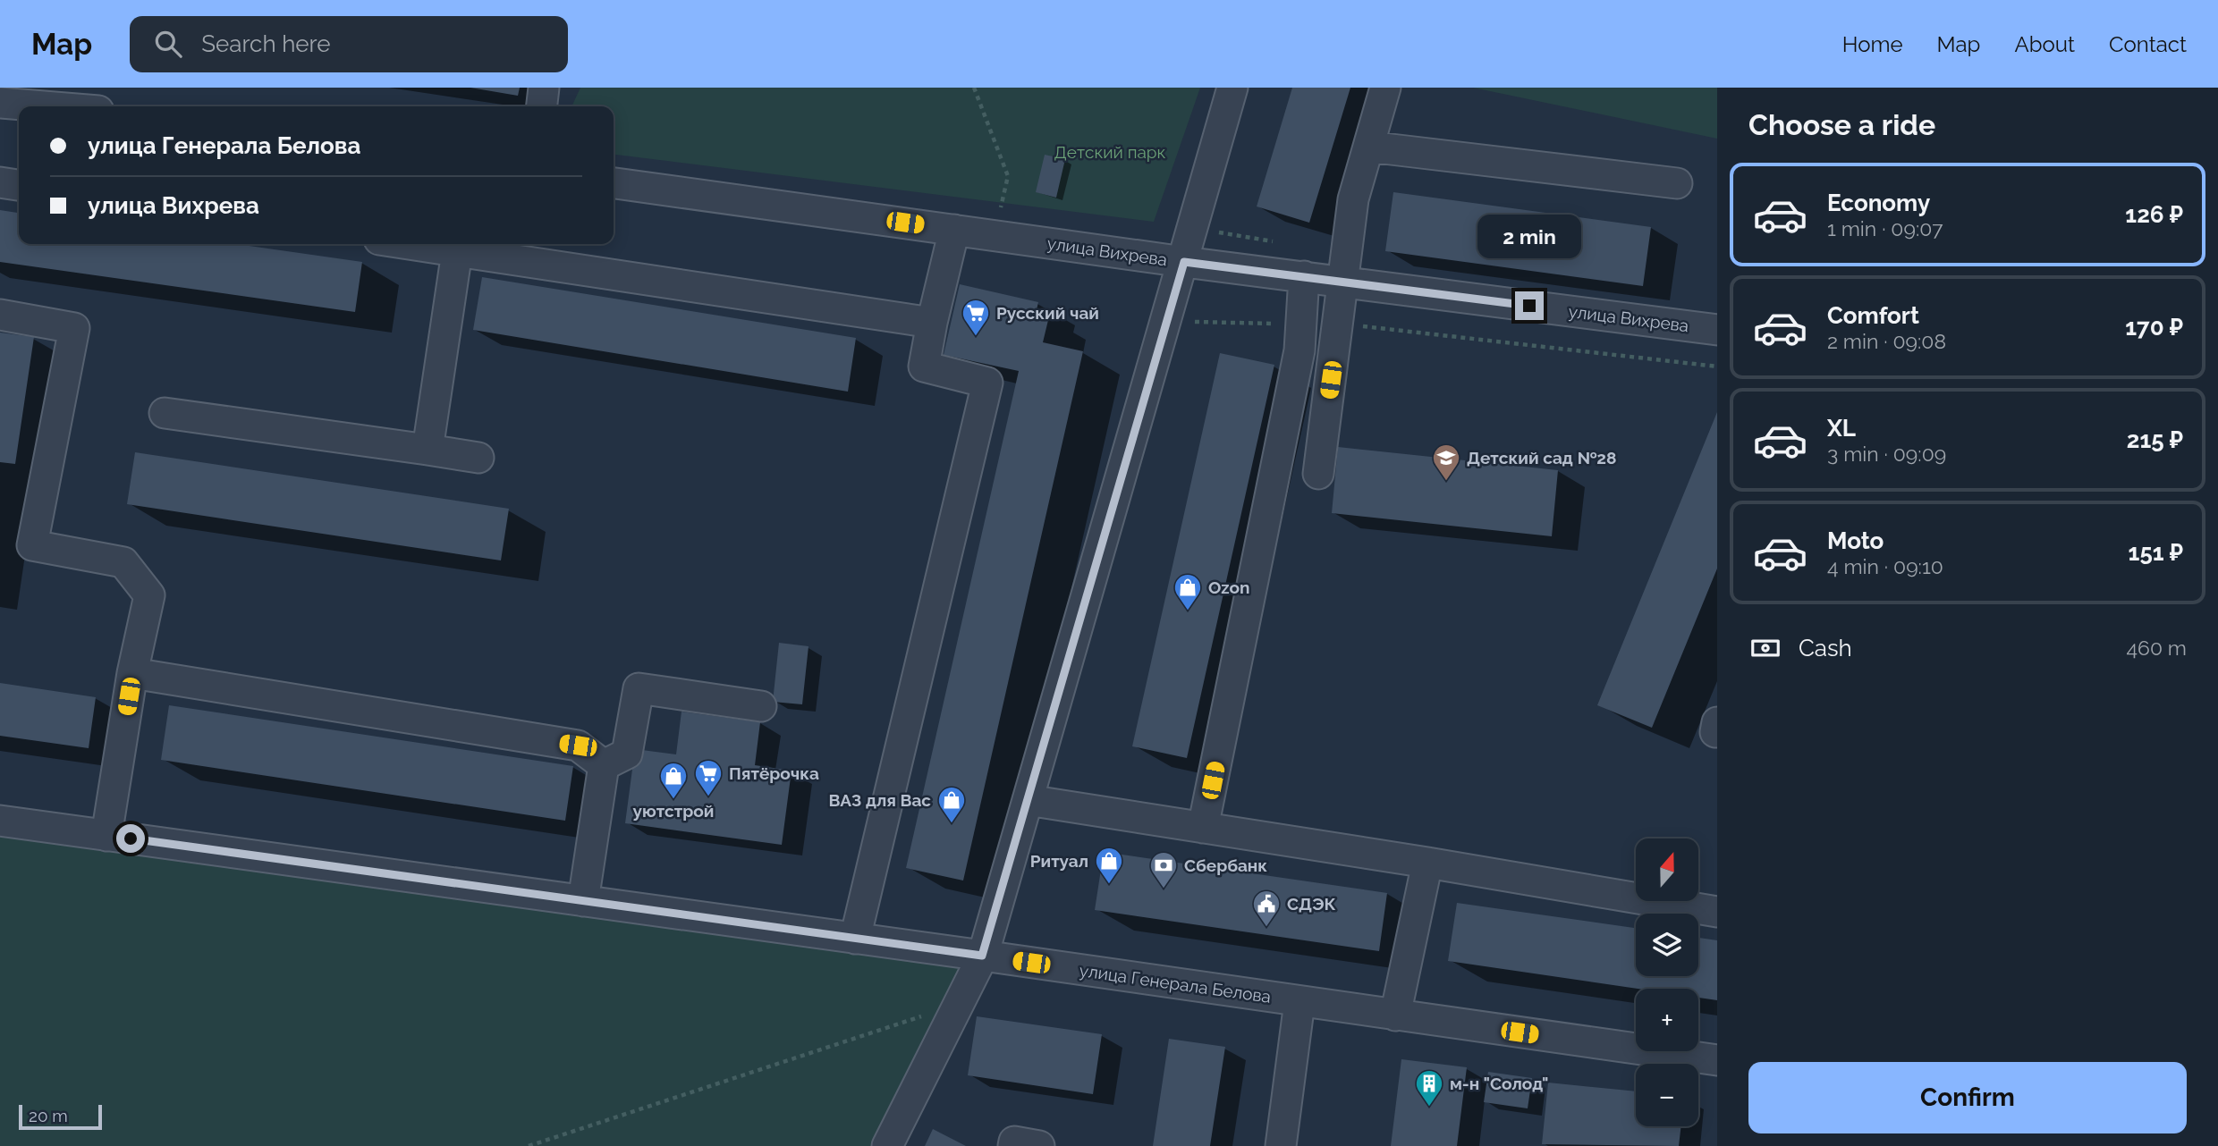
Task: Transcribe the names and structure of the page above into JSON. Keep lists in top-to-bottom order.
{
  "streets": {
    "street": ["улица Вихрева", "улица Генерала Белова"]
  },
  "parks": ["Детский парк"],
  "places": {
    "supermarket": ["Русский чай", "Пятёрочка"],
    "school or university": ["Детский сад №28"],
    "shop": [
      "Ozon",
      "уютстрой",
      "ВАЗ для Вас",
      "Ритуал"
    ],
    "bank": ["Сбербанк"],
    "public building": ["СДЭК"],
    "building": ["м-н \"Солод\""]
  },
  "scale_bar": "20 m",
  "north": "top",
  "page": {
    "header": "Map",
    "search": "Search here",
    "nav": [
      "Home",
      "Map",
      "About",
      "Contact"
    ],
    "heading": "Choose a ride",
    "banner": ["улица Генерала Белова", "улица Вихрева"],
    "list": [
      {
        "name": "Economy",
        "note": "1 min · 09:07",
        "value": "126 ₽"
      },
      {
        "name": "Comfort",
        "note": "2 min · 09:08",
        "value": "170 ₽"
      },
      {
        "name": "XL",
        "note": "3 min · 09:09",
        "value": "215 ₽"
      },
      {
        "name": "Moto",
        "note": "4 min · 09:10",
        "value": "151 ₽"
      }
    ],
    "bubble": "2 min",
    "pay": ["Cash", "460 m"],
    "map_buttons": ["+", "−"],
    "buttons": "Confirm",
    "scale": "20 m"
  }
}
